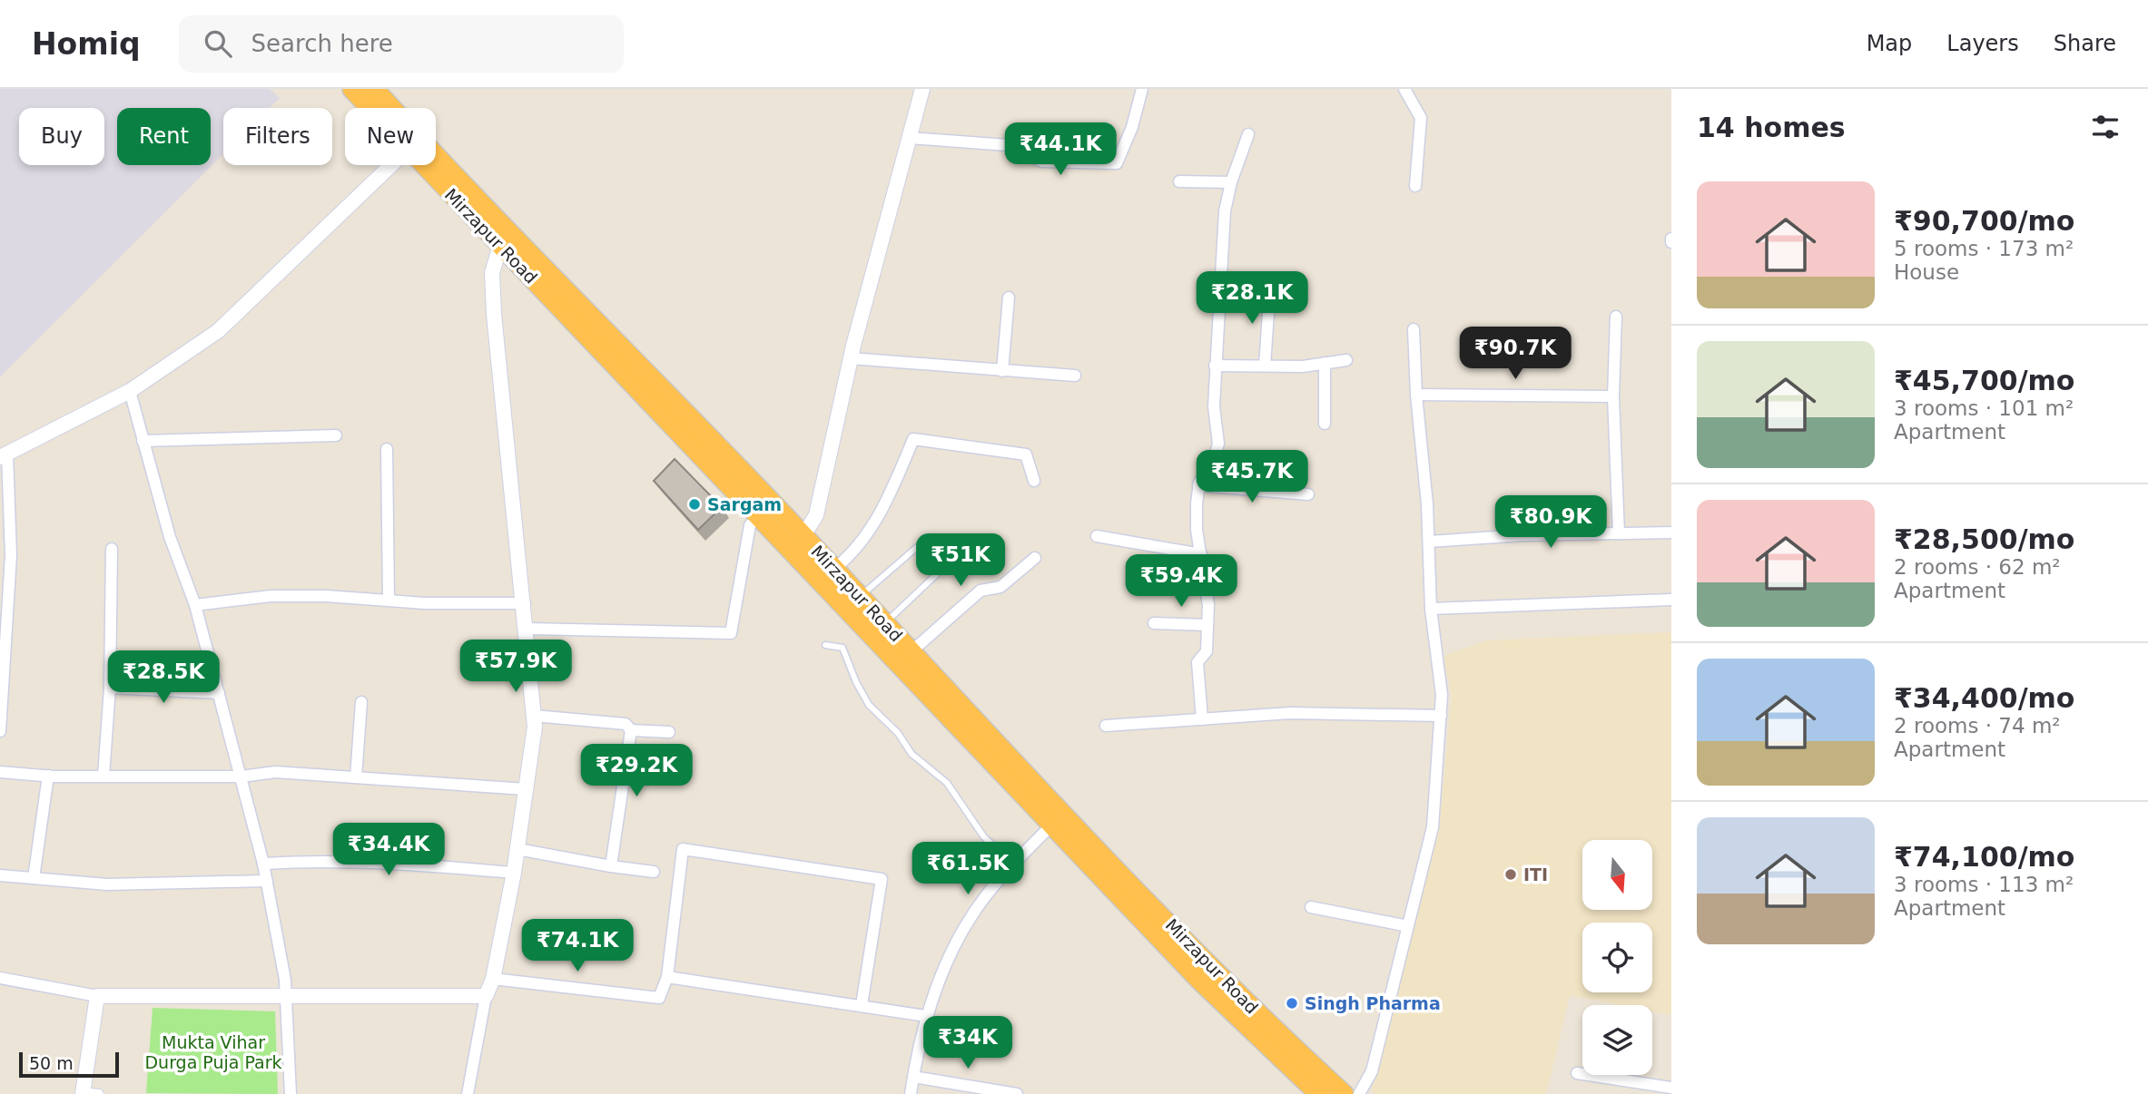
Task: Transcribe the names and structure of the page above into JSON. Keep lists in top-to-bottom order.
{
  "streets": {
    "highway": ["Mirzapur Road"]
  },
  "parks": ["Mukta Vihar Durga Puja Park"],
  "places": ["Sargam", "ITI", "Singh Pharma"],
  "scale_bar": "50 m",
  "north": "bottom",
  "page": {
    "header": "Homiq",
    "search": "Search here",
    "nav": ["Map", "Layers", "Share"],
    "heading": "14 homes",
    "chip": [
      "Buy",
      "Rent",
      "Filters",
      "New"
    ],
    "price": [
      "₹44.1K",
      "₹28.1K",
      "₹90.7K",
      "₹45.7K",
      "₹80.9K",
      "₹51K",
      "₹59.4K",
      "₹57.9K",
      "₹28.5K",
      "₹29.2K",
      "₹34.4K",
      "₹61.5K",
      "₹74.1K",
      "₹34K"
    ],
    "list": [
      {
        "name": "₹90,700/mo",
        "note": "5 rooms · 173 m² · House"
      },
      {
        "name": "₹45,700/mo",
        "note": "3 rooms · 101 m² · Apartment"
      },
      {
        "name": "₹28,500/mo",
        "note": "2 rooms · 62 m² · Apartment"
      },
      {
        "name": "₹34,400/mo",
        "note": "2 rooms · 74 m² · Apartment"
      },
      {
        "name": "₹74,100/mo",
        "note": "3 rooms · 113 m² · Apartment"
      }
    ],
    "scale": "50 m"
  }
}
